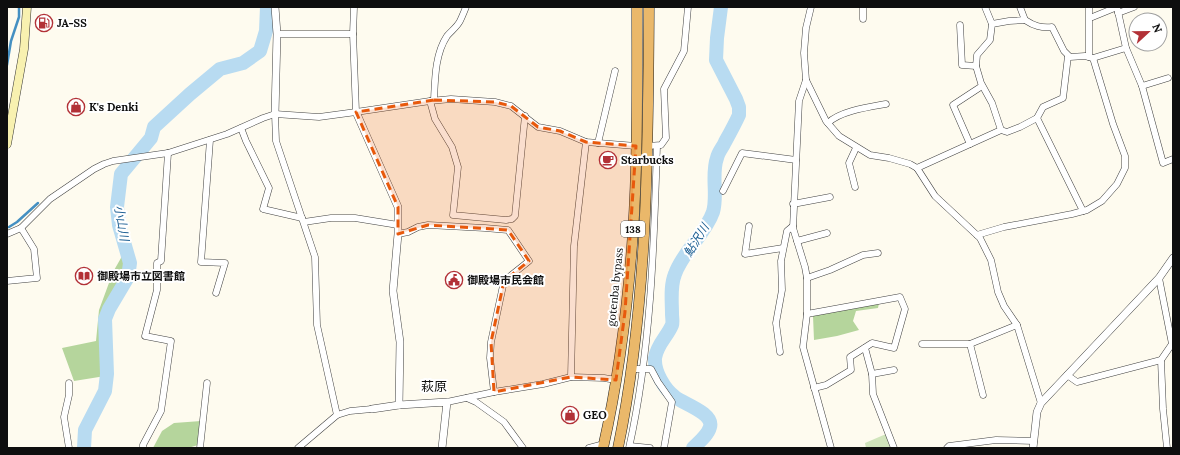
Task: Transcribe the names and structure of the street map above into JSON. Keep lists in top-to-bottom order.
{
  "streets": {
    "highway": ["138", "gotenba bypass"]
  },
  "districts": ["萩原"],
  "water": ["小山川", "鮎沢川"],
  "places": {
    "fuel station": ["JA-SS"],
    "shop": ["K's Denki", "GEO"],
    "cafe": ["Starbucks"],
    "library": ["御殿場市立図書館"],
    "public building": ["御殿場市民会館"]
  },
  "north": "right"
}
